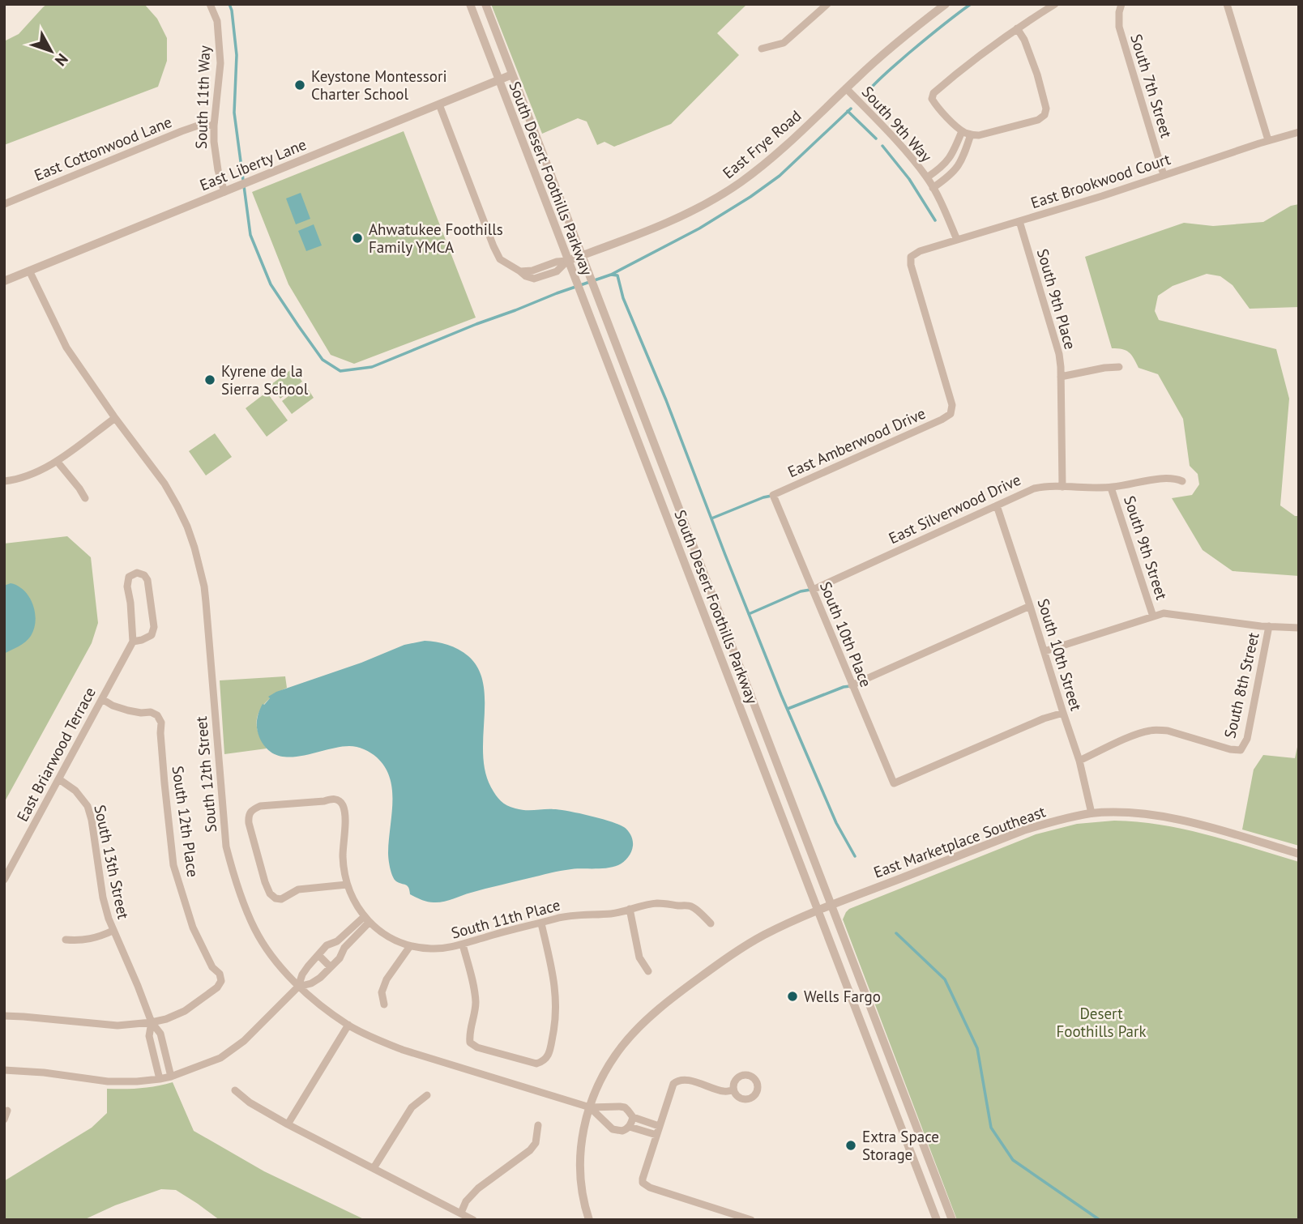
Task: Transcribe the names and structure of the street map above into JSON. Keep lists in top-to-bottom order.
{
  "streets": {
    "street": [
      "South 7th Street",
      "South 11th Way",
      "South 9th Way",
      "East Frye Road",
      "East Cottonwood Lane",
      "East Liberty Lane",
      "South Desert Foothills Parkway",
      "East Brookwood Court",
      "South 9th Place",
      "East Amberwood Drive",
      "East Silverwood Drive",
      "South 9th Street",
      "South 10th Place",
      "South 10th Street",
      "South 8th Street",
      "East Briarwood Terrace",
      "South 12th Street",
      "South 12th Place",
      "East Marketplace Southeast",
      "South 13th Street",
      "South 11th Place"
    ]
  },
  "crossings": [
    ["South 7th Street", "East Brookwood Court"],
    ["South 11th Way", "East Cottonwood Lane"],
    ["South 11th Way", "East Liberty Lane"],
    ["South 9th Way", "East Frye Road"],
    ["South 9th Way", "East Brookwood Court"],
    ["East Frye Road", "East Liberty Lane"],
    ["East Frye Road", "South Desert Foothills Parkway"],
    ["East Liberty Lane", "South Desert Foothills Parkway"],
    ["East Liberty Lane", "South 12th Street"],
    ["South Desert Foothills Parkway", "East Marketplace Southeast"],
    ["East Brookwood Court", "South 9th Place"],
    ["East Brookwood Court", "East Amberwood Drive"],
    ["South 9th Place", "East Silverwood Drive"],
    ["East Amberwood Drive", "South 10th Place"],
    ["East Silverwood Drive", "South 9th Street"],
    ["East Silverwood Drive", "South 10th Place"],
    ["East Silverwood Drive", "South 10th Street"],
    ["South 10th Place", "South 10th Street"],
    ["South 10th Street", "South 8th Street"],
    ["South 10th Street", "East Marketplace Southeast"],
    ["East Briarwood Terrace", "South 12th Place"],
    ["East Briarwood Terrace", "South 13th Street"],
    ["South 12th Street", "East Marketplace Southeast"],
    ["South 12th Place", "South 13th Street"]
  ],
  "parks": ["Desert Foothills Park"],
  "places": [
    "Keystone Montessori Charter School",
    "Ahwatukee Foothills Family YMCA",
    "Kyrene de la Sierra School",
    "Wells Fargo",
    "Extra Space Storage"
  ],
  "north": "bottom right"
}
